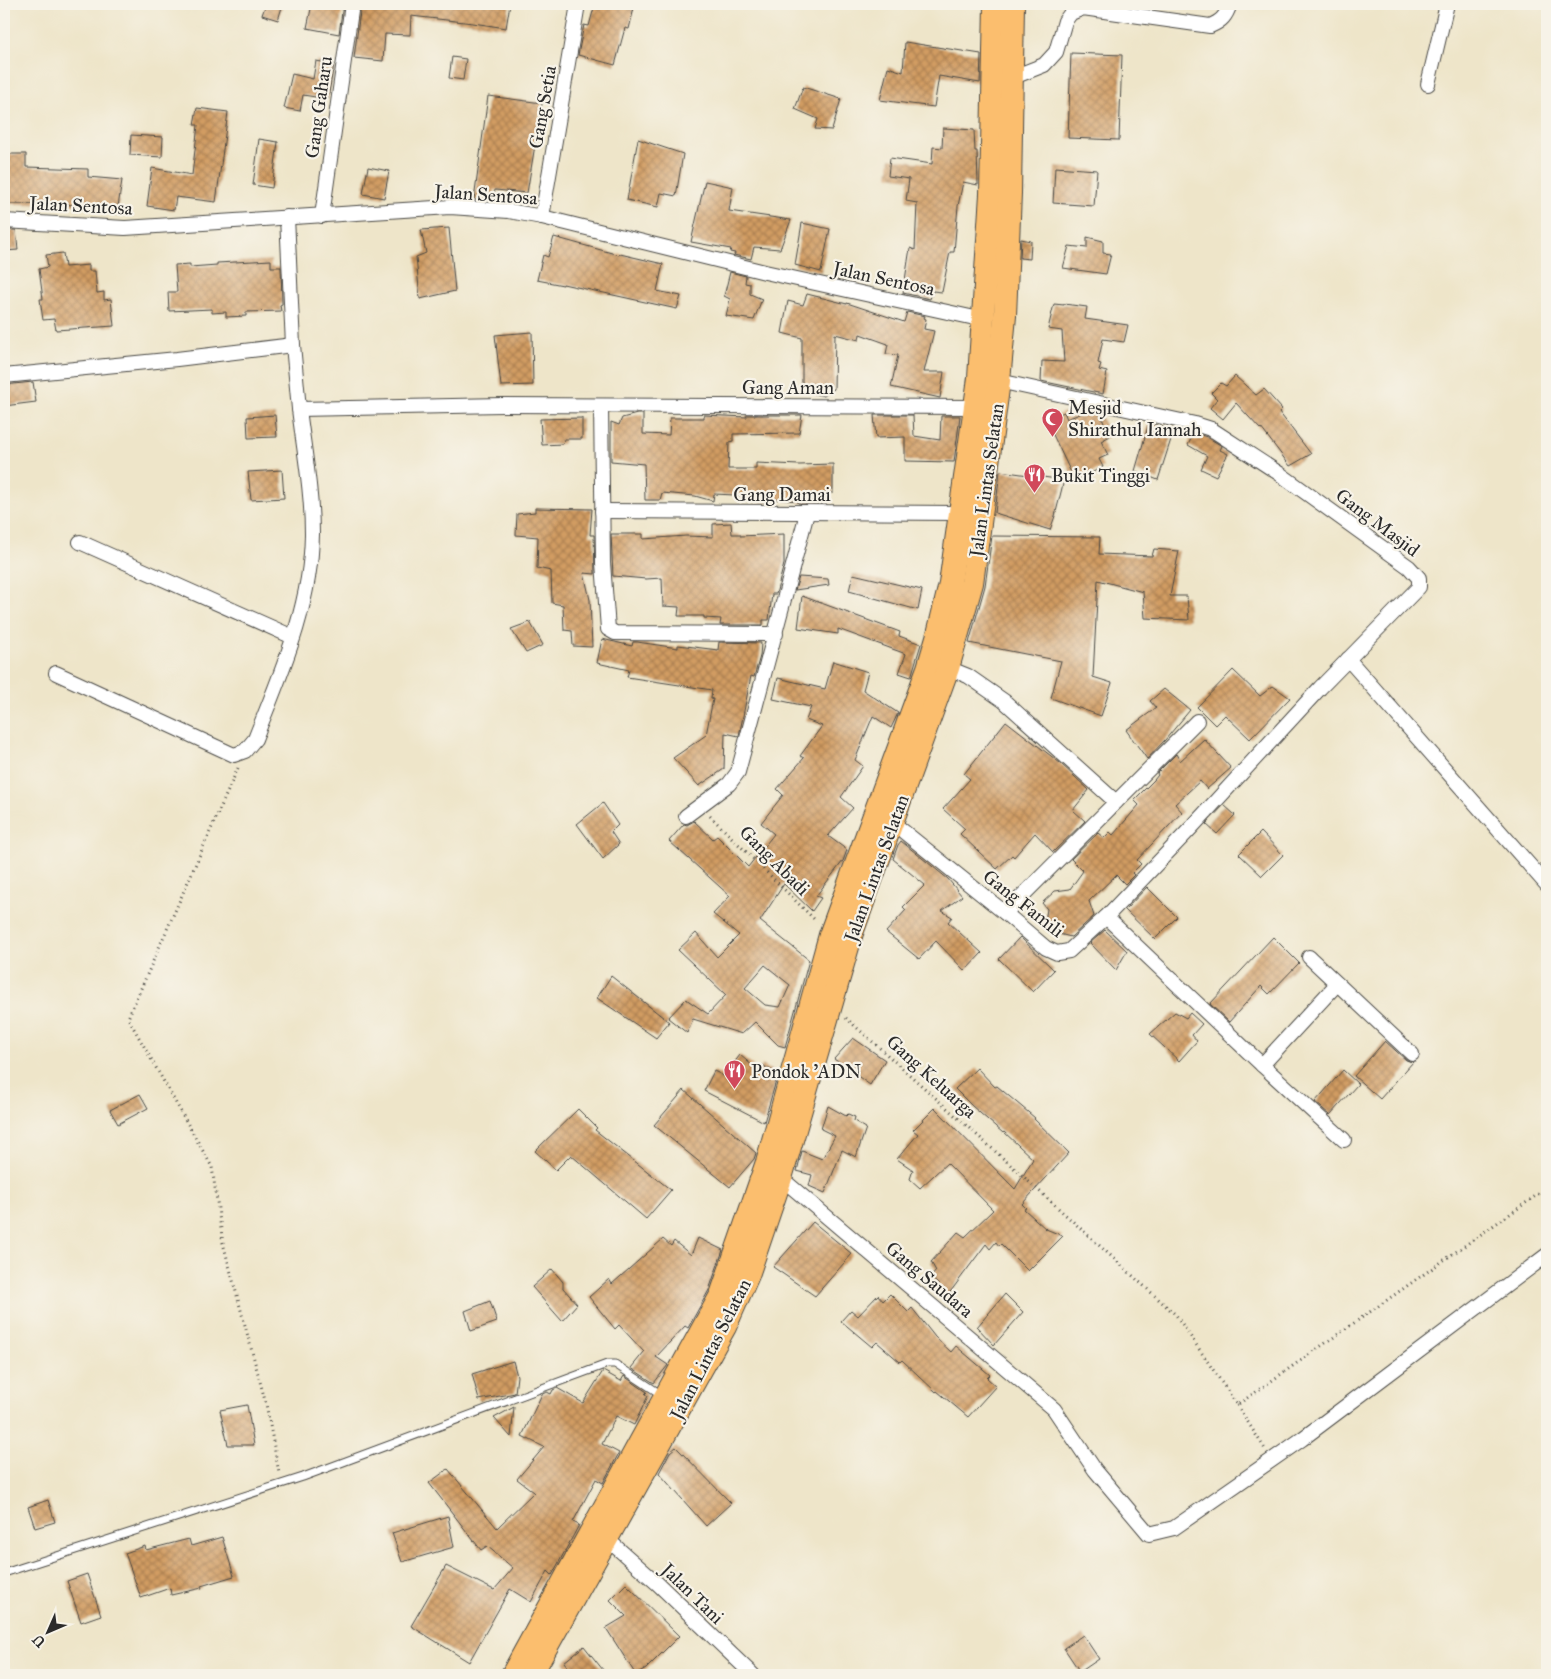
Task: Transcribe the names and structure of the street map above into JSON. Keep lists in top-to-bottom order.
{
  "streets": {
    "highway": ["Jalan Lintas Selatan"],
    "street": [
      "Gang Gaharu",
      "Gang Setia",
      "Jalan Sentosa",
      "Gang Aman",
      "Gang Damai",
      "Gang Masjid",
      "Gang Famili",
      "Gang Saudara",
      "Jalan Tani"
    ],
    "path": ["Gang Abadi", "Gang Keluarga"]
  },
  "crossings": [
    ["Gang Gaharu", "Jalan Sentosa"],
    ["Gang Setia", "Jalan Sentosa"],
    ["Jalan Sentosa", "Jalan Lintas Selatan"],
    ["Gang Aman", "Jalan Lintas Selatan"],
    ["Jalan Lintas Selatan", "Gang Damai"],
    ["Jalan Lintas Selatan", "Gang Masjid"],
    ["Jalan Lintas Selatan", "Gang Abadi"],
    ["Jalan Lintas Selatan", "Gang Famili"],
    ["Jalan Lintas Selatan", "Gang Keluarga"],
    ["Jalan Lintas Selatan", "Gang Saudara"],
    ["Jalan Lintas Selatan", "Jalan Tani"],
    ["Gang Masjid", "Gang Famili"],
    ["Gang Keluarga", "Gang Saudara"]
  ],
  "places": {
    "mosque": ["Mesjid Shirathul Iannah"],
    "restaurant": ["Bukit Tinggi", "Pondok 'ADN"]
  },
  "north": "bottom left"
}
